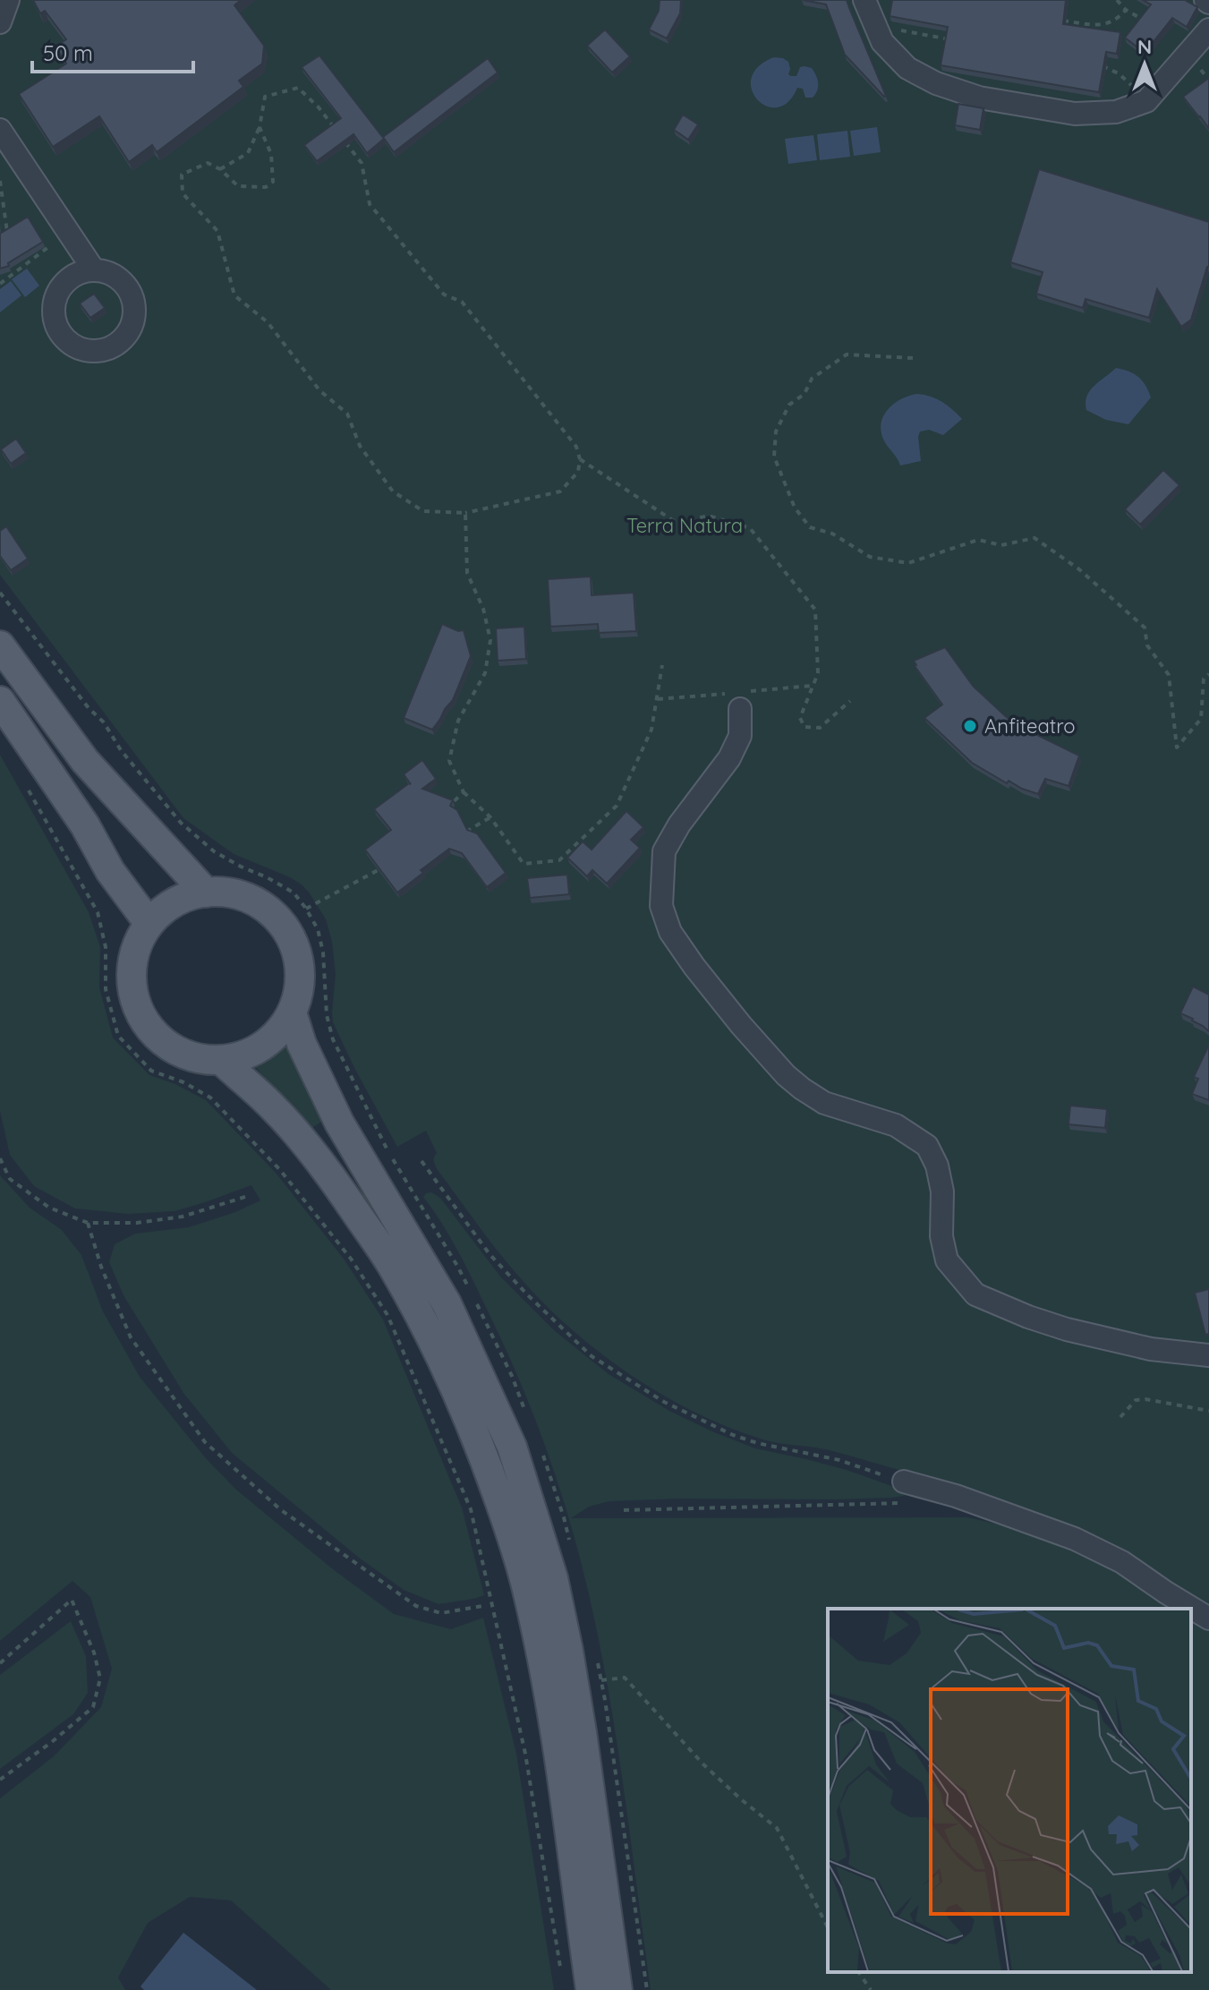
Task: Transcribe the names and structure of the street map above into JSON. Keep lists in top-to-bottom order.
{
  "parks": ["Terra Natura"],
  "places": ["Anfiteatro"],
  "scale_bar": "50 m",
  "north": "top"
}
